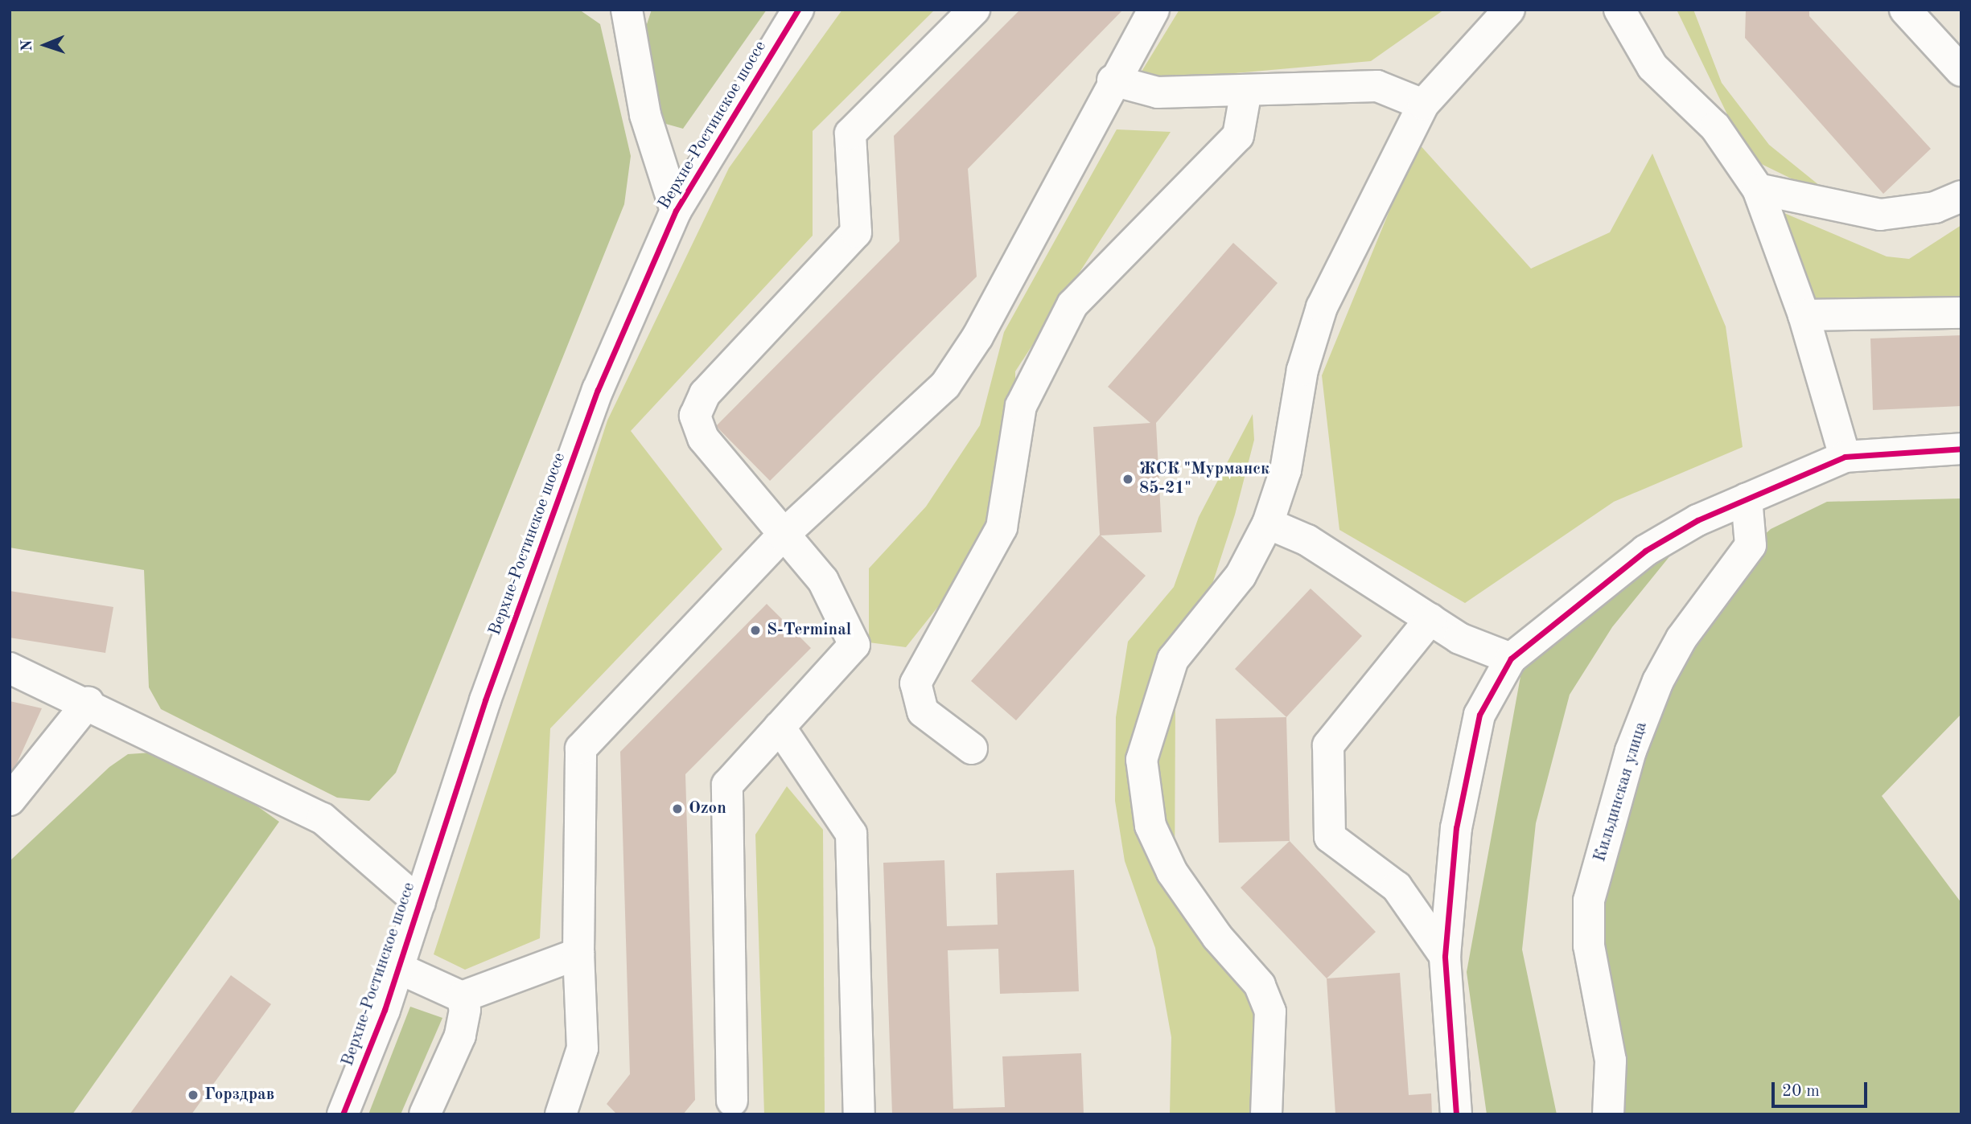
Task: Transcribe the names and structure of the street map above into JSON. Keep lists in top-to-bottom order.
{
  "streets": {
    "street": ["Верхне-Ростинское шоссе", "Кильдинская улица"]
  },
  "places": [
    "ЖСК \"Мурманск 85-21\"",
    "S-Terminal",
    "Ozon",
    "Горздрав"
  ],
  "scale_bar": "20 m",
  "north": "left"
}
